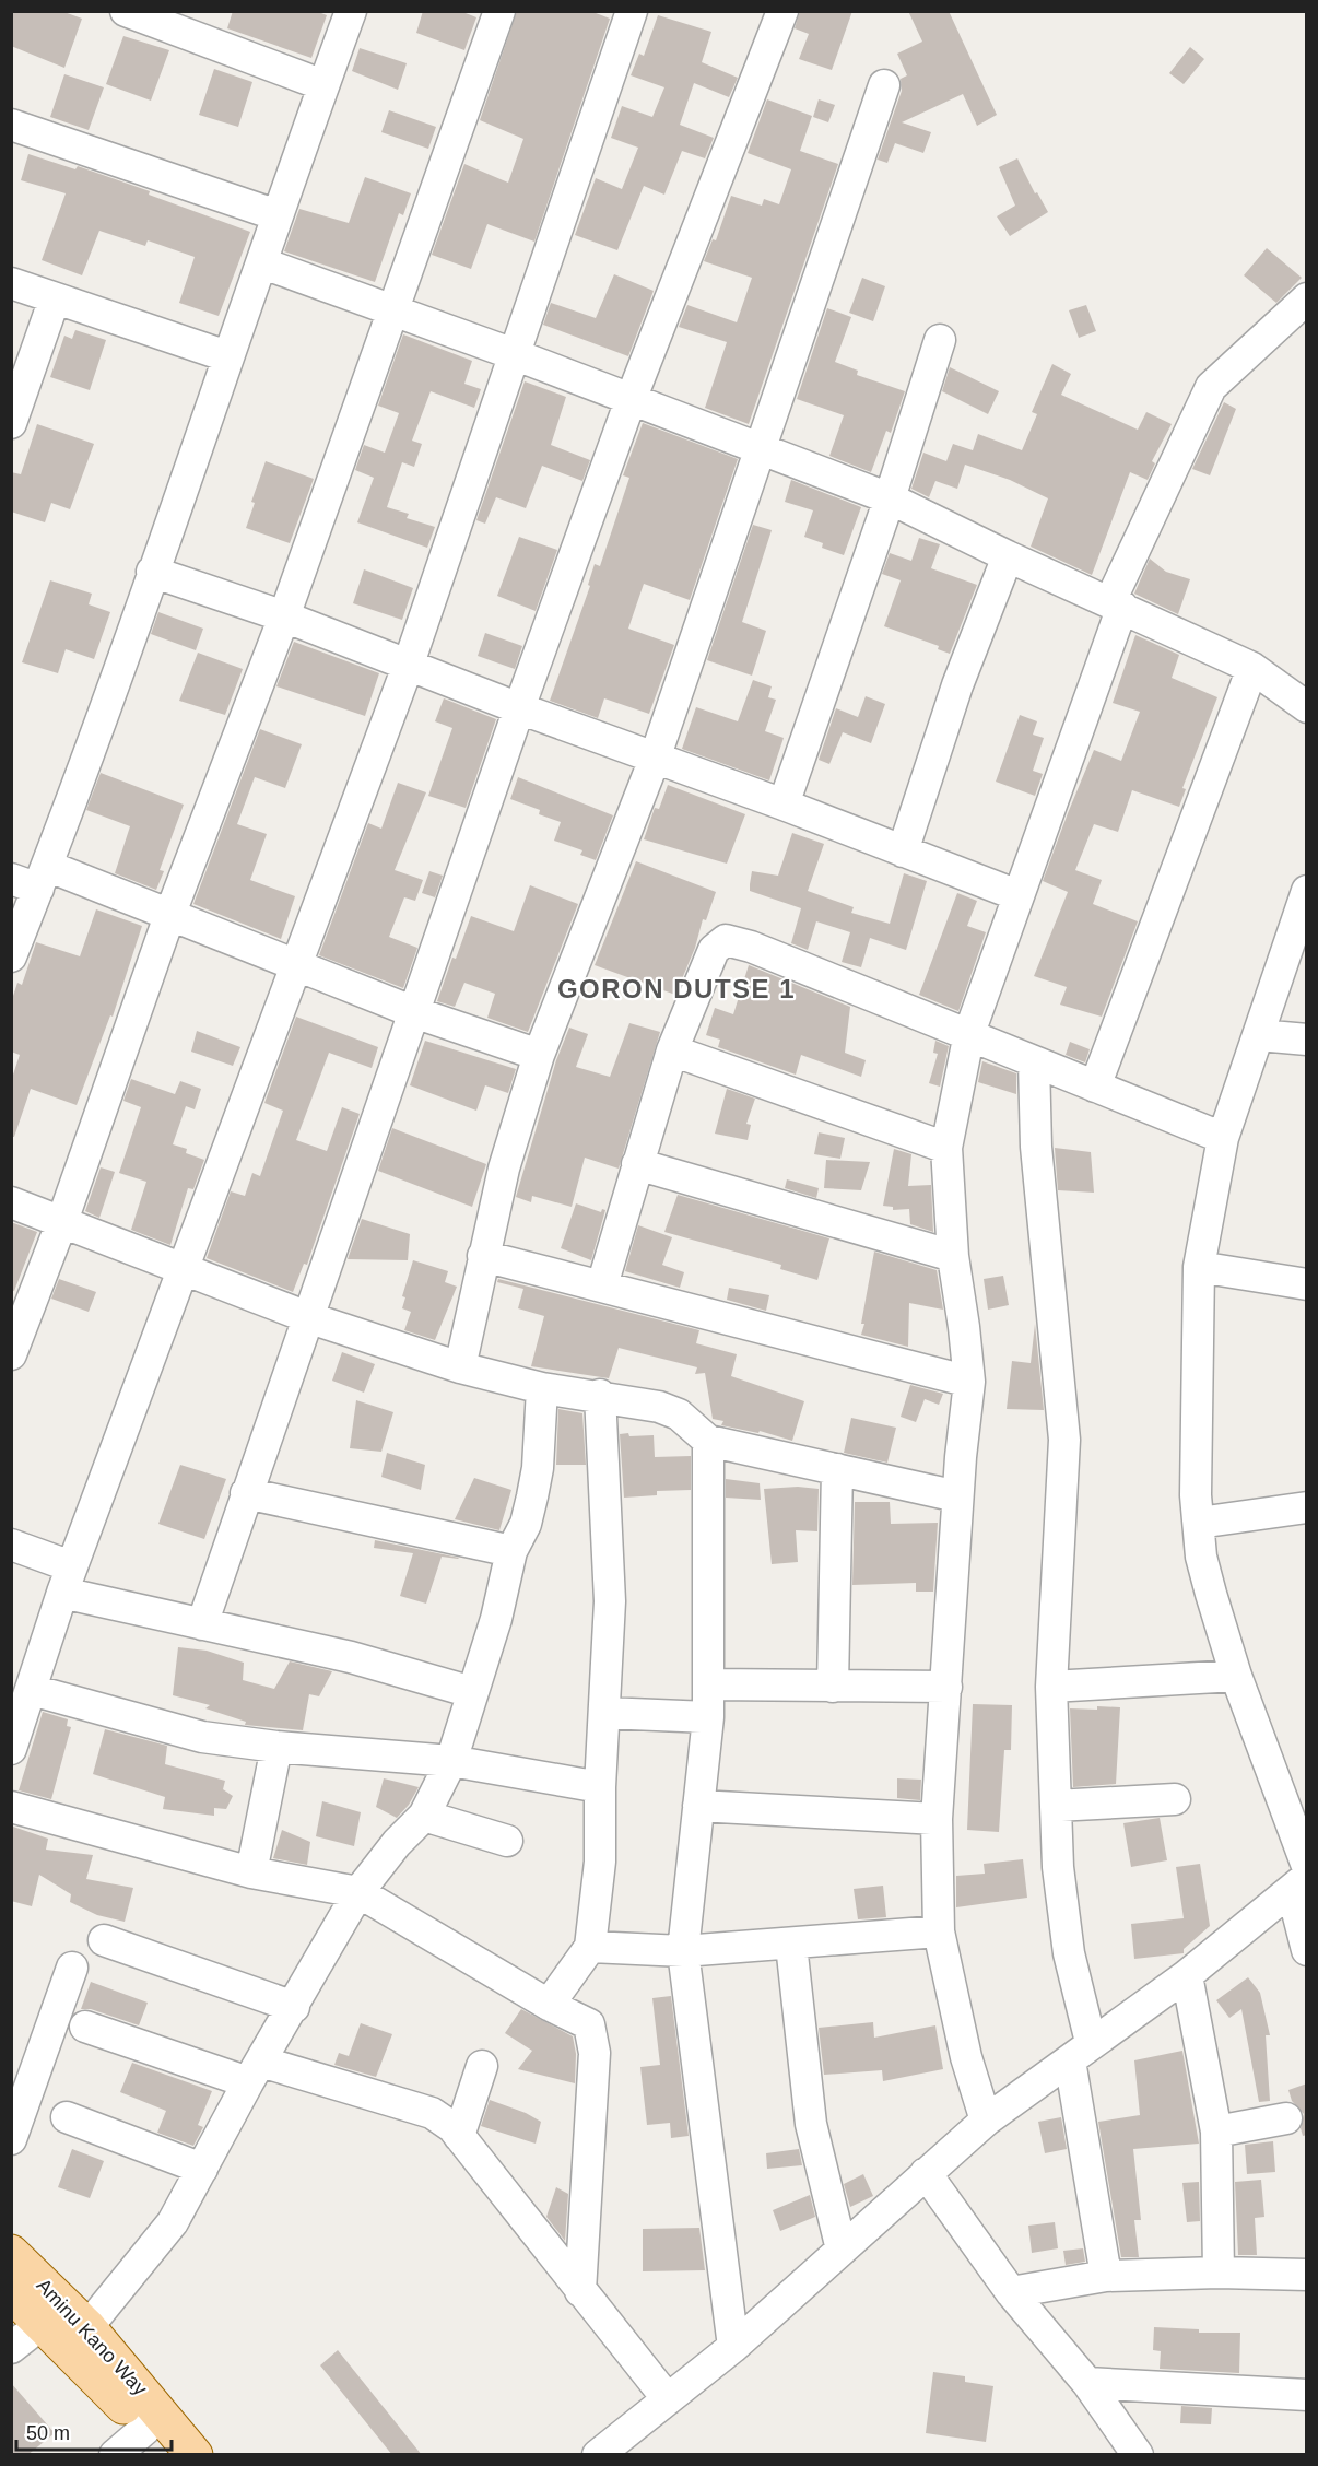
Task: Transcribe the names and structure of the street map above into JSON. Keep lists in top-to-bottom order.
{
  "streets": {
    "main road": ["Aminu Kano Way"]
  },
  "districts": ["GORON DUTSE 1"],
  "scale_bar": "50 m"
}
